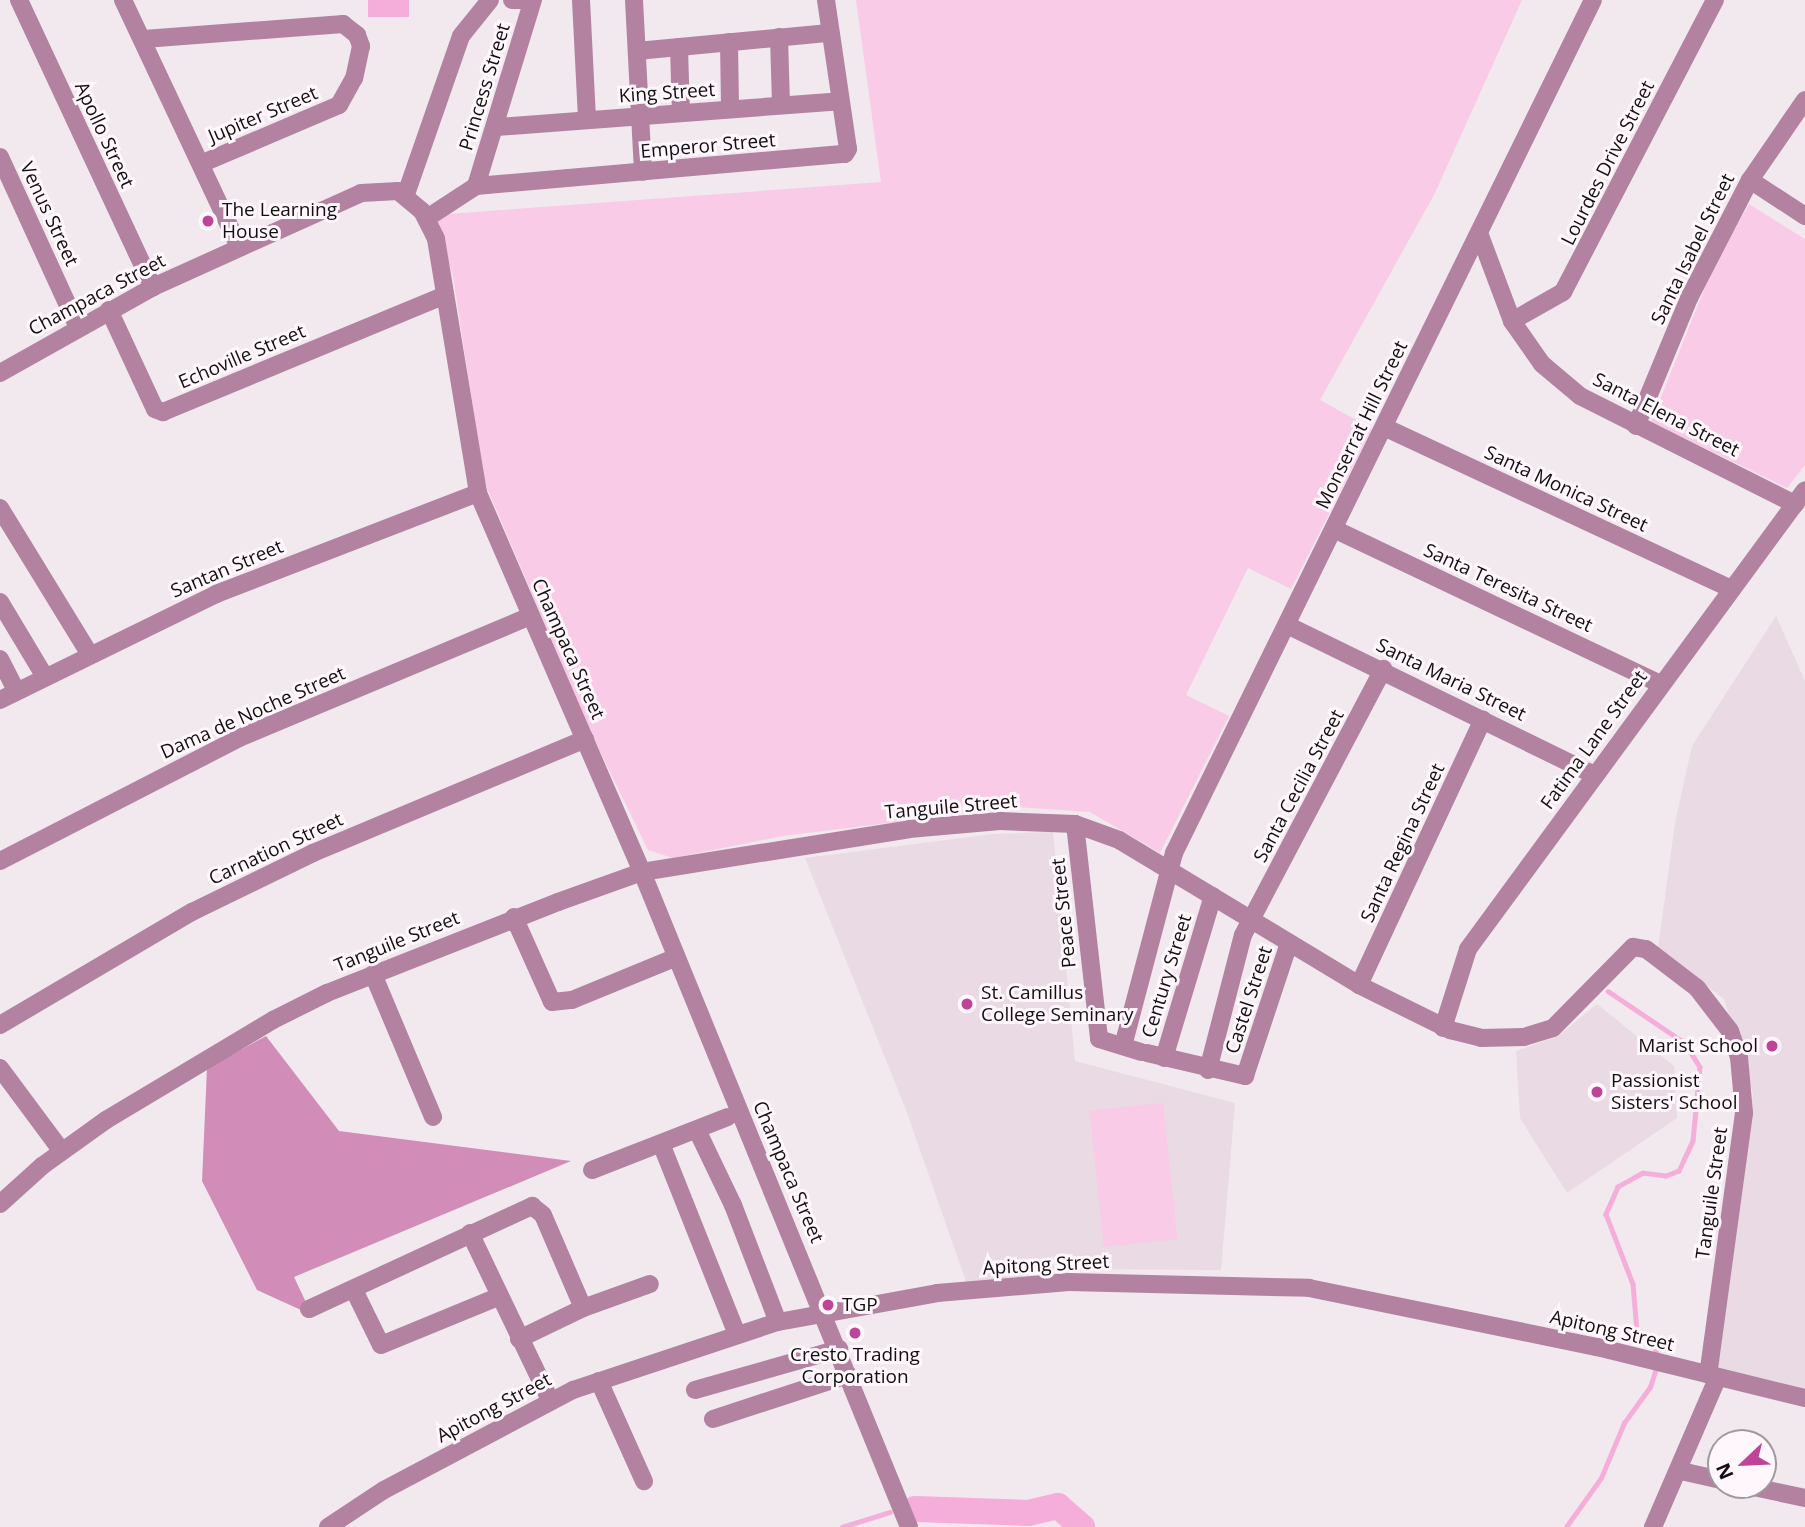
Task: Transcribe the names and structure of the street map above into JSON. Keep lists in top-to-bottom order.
{
  "streets": {
    "street": [
      "Princess Street",
      "King Street",
      "Jupiter Street",
      "Apollo Street",
      "Emperor Street",
      "Lourdes Drive Street",
      "Venus Street",
      "Santa Isabel Street",
      "Champaca Street",
      "Echoville Street",
      "Santa Elena Street",
      "Monserrat Hill Street",
      "Santa Monica Street",
      "Santan Street",
      "Santa Teresita Street",
      "Santa Maria Street",
      "Dama de Noche Street",
      "Fatima Lane Street",
      "Santa Cecilia Street",
      "Tanguile Street",
      "Santa Regina Street",
      "Carnation Street",
      "Peace Street",
      "Century Street",
      "Castel Street",
      "Apitong Street"
    ]
  },
  "crossings": [
    ["Princess Street", "King Street"],
    ["Princess Street", "Emperor Street"],
    ["King Street", "Emperor Street"],
    ["Apollo Street", "Champaca Street"],
    ["Emperor Street", "Champaca Street"],
    ["Lourdes Drive Street", "Santa Elena Street"],
    ["Venus Street", "Champaca Street"],
    ["Santa Isabel Street", "Santa Elena Street"],
    ["Champaca Street", "Echoville Street"],
    ["Champaca Street", "Santan Street"],
    ["Champaca Street", "Dama de Noche Street"],
    ["Champaca Street", "Tanguile Street"],
    ["Champaca Street", "Carnation Street"],
    ["Champaca Street", "Apitong Street"],
    ["Santa Elena Street", "Monserrat Hill Street"],
    ["Santa Elena Street", "Fatima Lane Street"],
    ["Monserrat Hill Street", "Santa Monica Street"],
    ["Monserrat Hill Street", "Santa Teresita Street"],
    ["Monserrat Hill Street", "Santa Maria Street"],
    ["Monserrat Hill Street", "Tanguile Street"],
    ["Monserrat Hill Street", "Peace Street"],
    ["Monserrat Hill Street", "Century Street"],
    ["Santa Monica Street", "Fatima Lane Street"],
    ["Santa Teresita Street", "Fatima Lane Street"],
    ["Santa Maria Street", "Fatima Lane Street"],
    ["Santa Maria Street", "Santa Cecilia Street"],
    ["Santa Maria Street", "Santa Regina Street"],
    ["Fatima Lane Street", "Tanguile Street"],
    ["Santa Cecilia Street", "Tanguile Street"],
    ["Santa Cecilia Street", "Castel Street"],
    ["Tanguile Street", "Santa Regina Street"],
    ["Tanguile Street", "Peace Street"],
    ["Tanguile Street", "Century Street"],
    ["Tanguile Street", "Castel Street"],
    ["Tanguile Street", "Apitong Street"],
    ["Peace Street", "Century Street"]
  ],
  "places": [
    "The Learning House",
    "St. Camillus College Seminary",
    "Marist School",
    "Passionist Sisters' School",
    "TGP",
    "Cresto Trading Corporation"
  ],
  "north": "bottom left"
}
